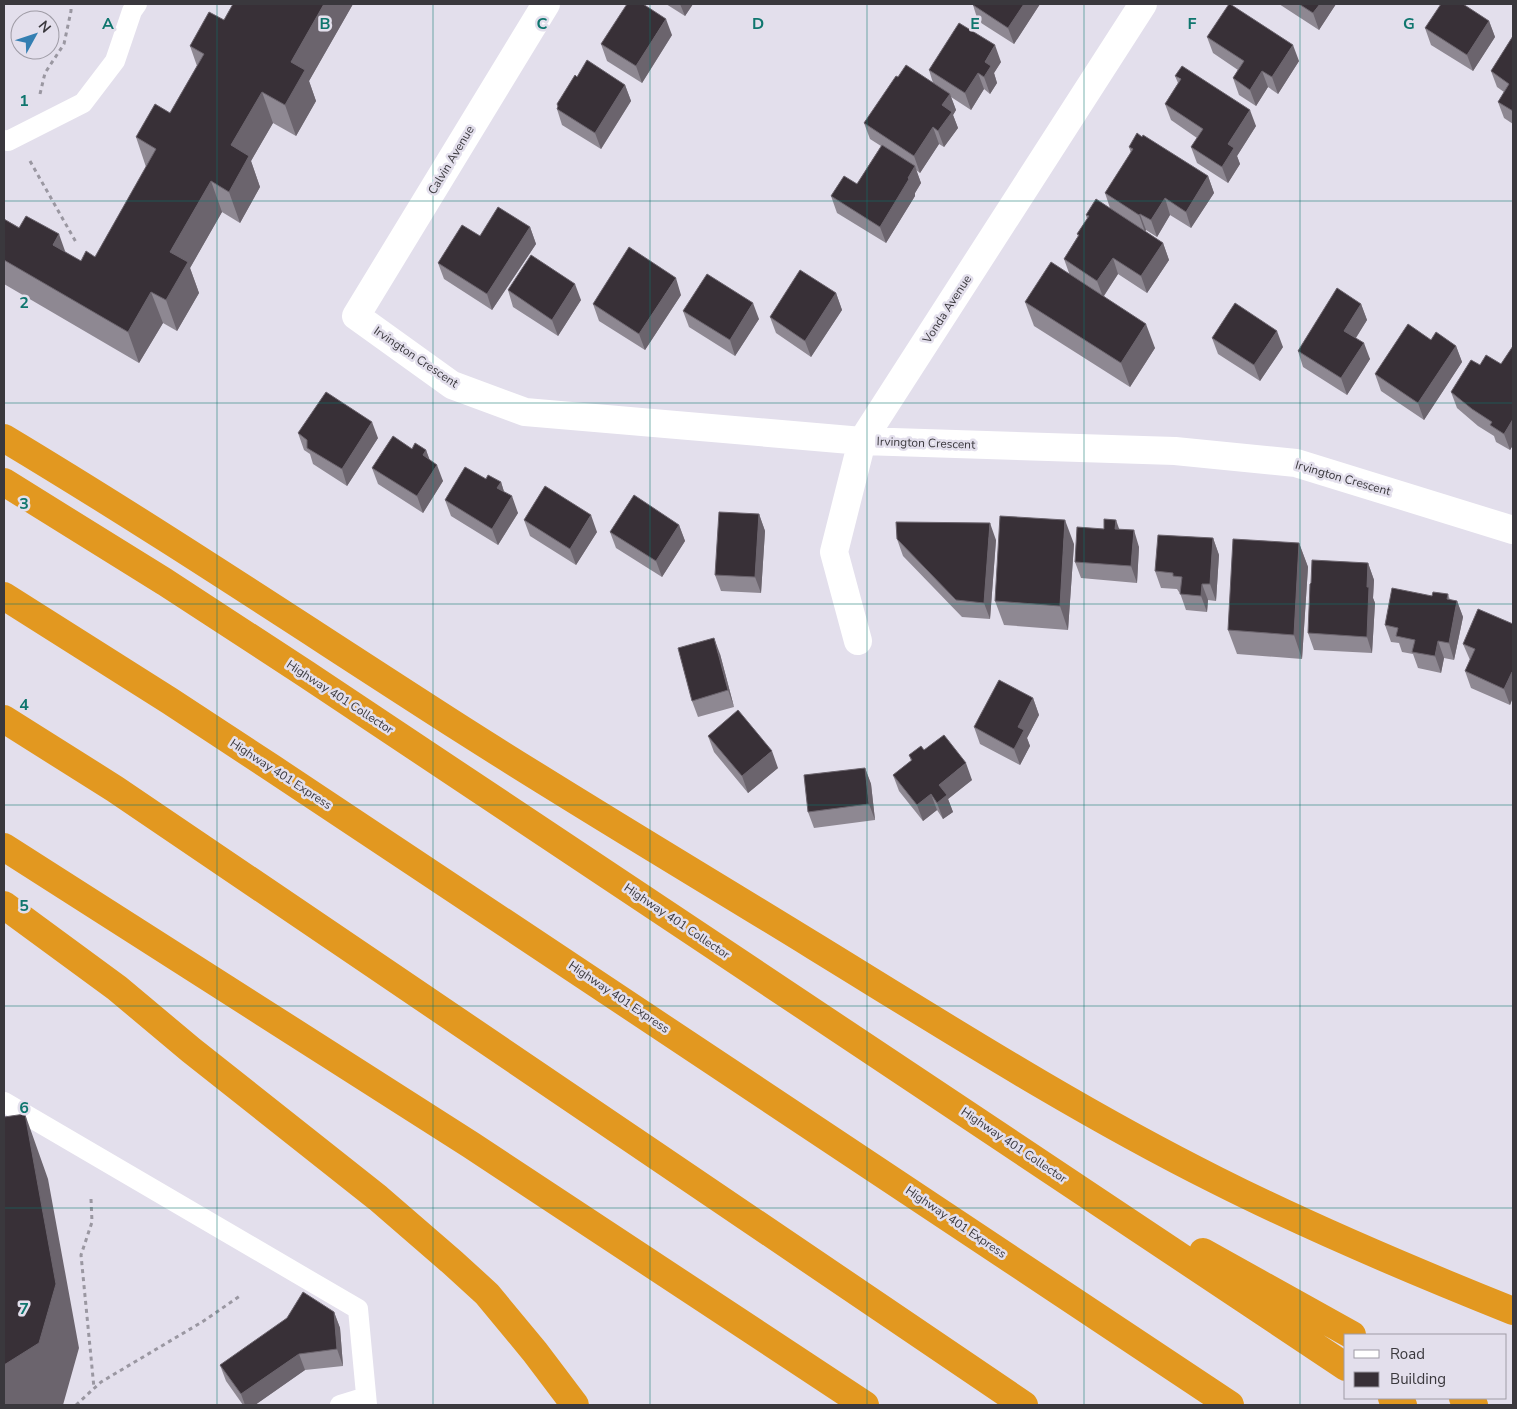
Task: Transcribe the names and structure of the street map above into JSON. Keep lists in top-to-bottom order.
{
  "streets": {
    "highway": ["Highway 401 Collector", "Highway 401 Express"],
    "street": ["Calvin Avenue", "Vonda Avenue", "Irvington Crescent"]
  },
  "crossings": [
    ["Calvin Avenue", "Irvington Crescent"],
    ["Vonda Avenue", "Irvington Crescent"]
  ],
  "legend": ["Road", "Building"],
  "north": "top right",
  "grid": {
    "columns": [
      "A",
      "B",
      "C",
      "D",
      "E",
      "F",
      "G"
    ],
    "rows": [
      "1",
      "2",
      "3",
      "4",
      "5",
      "6",
      "7"
    ]
  }
}
